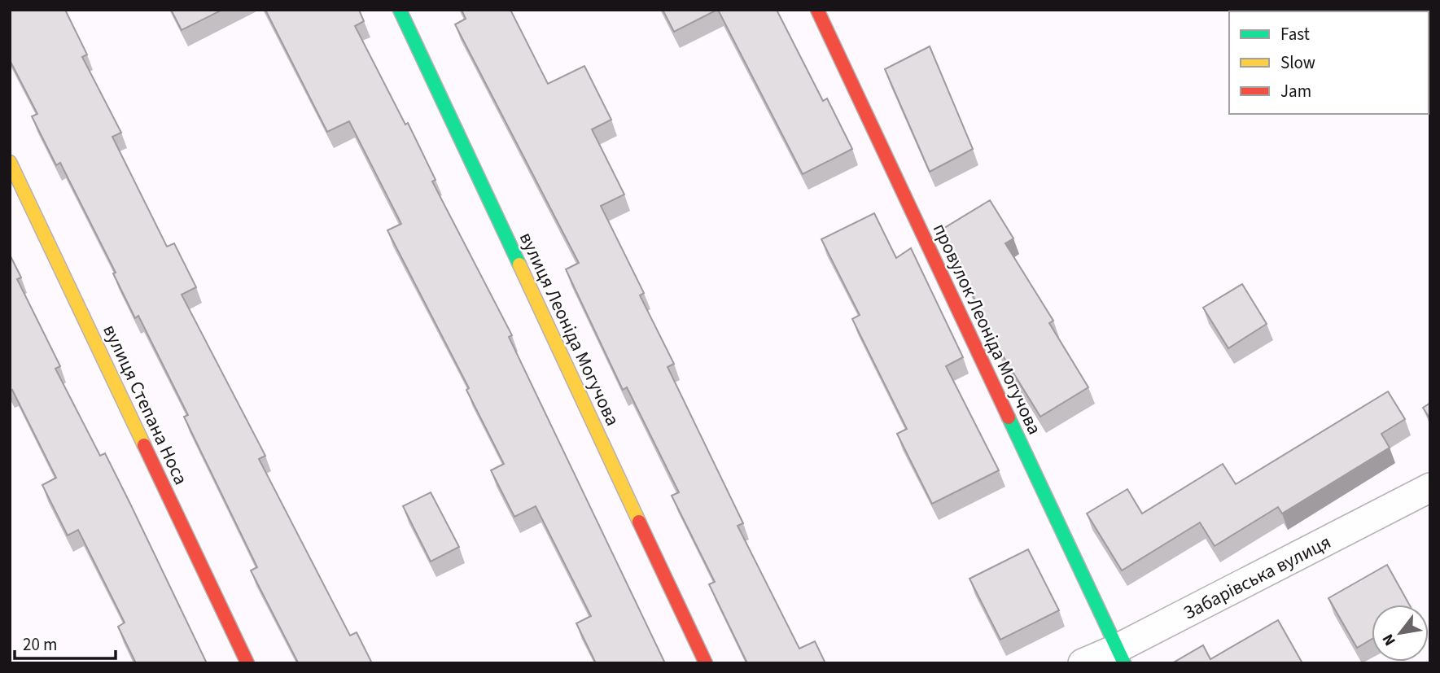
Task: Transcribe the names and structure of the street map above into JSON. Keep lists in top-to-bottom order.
{
  "streets": {
    "street": [
      "вулиця Леоніда Могучова",
      "провулок Леоніда Могучова",
      "вулиця Степана Носа",
      "Забарівська вулиця"
    ]
  },
  "crossings": [
    ["провулок Леоніда Могучова", "Забарівська вулиця"]
  ],
  "legend": ["Fast", "Slow", "Jam"],
  "scale_bar": "20 m",
  "north": "bottom left"
}
